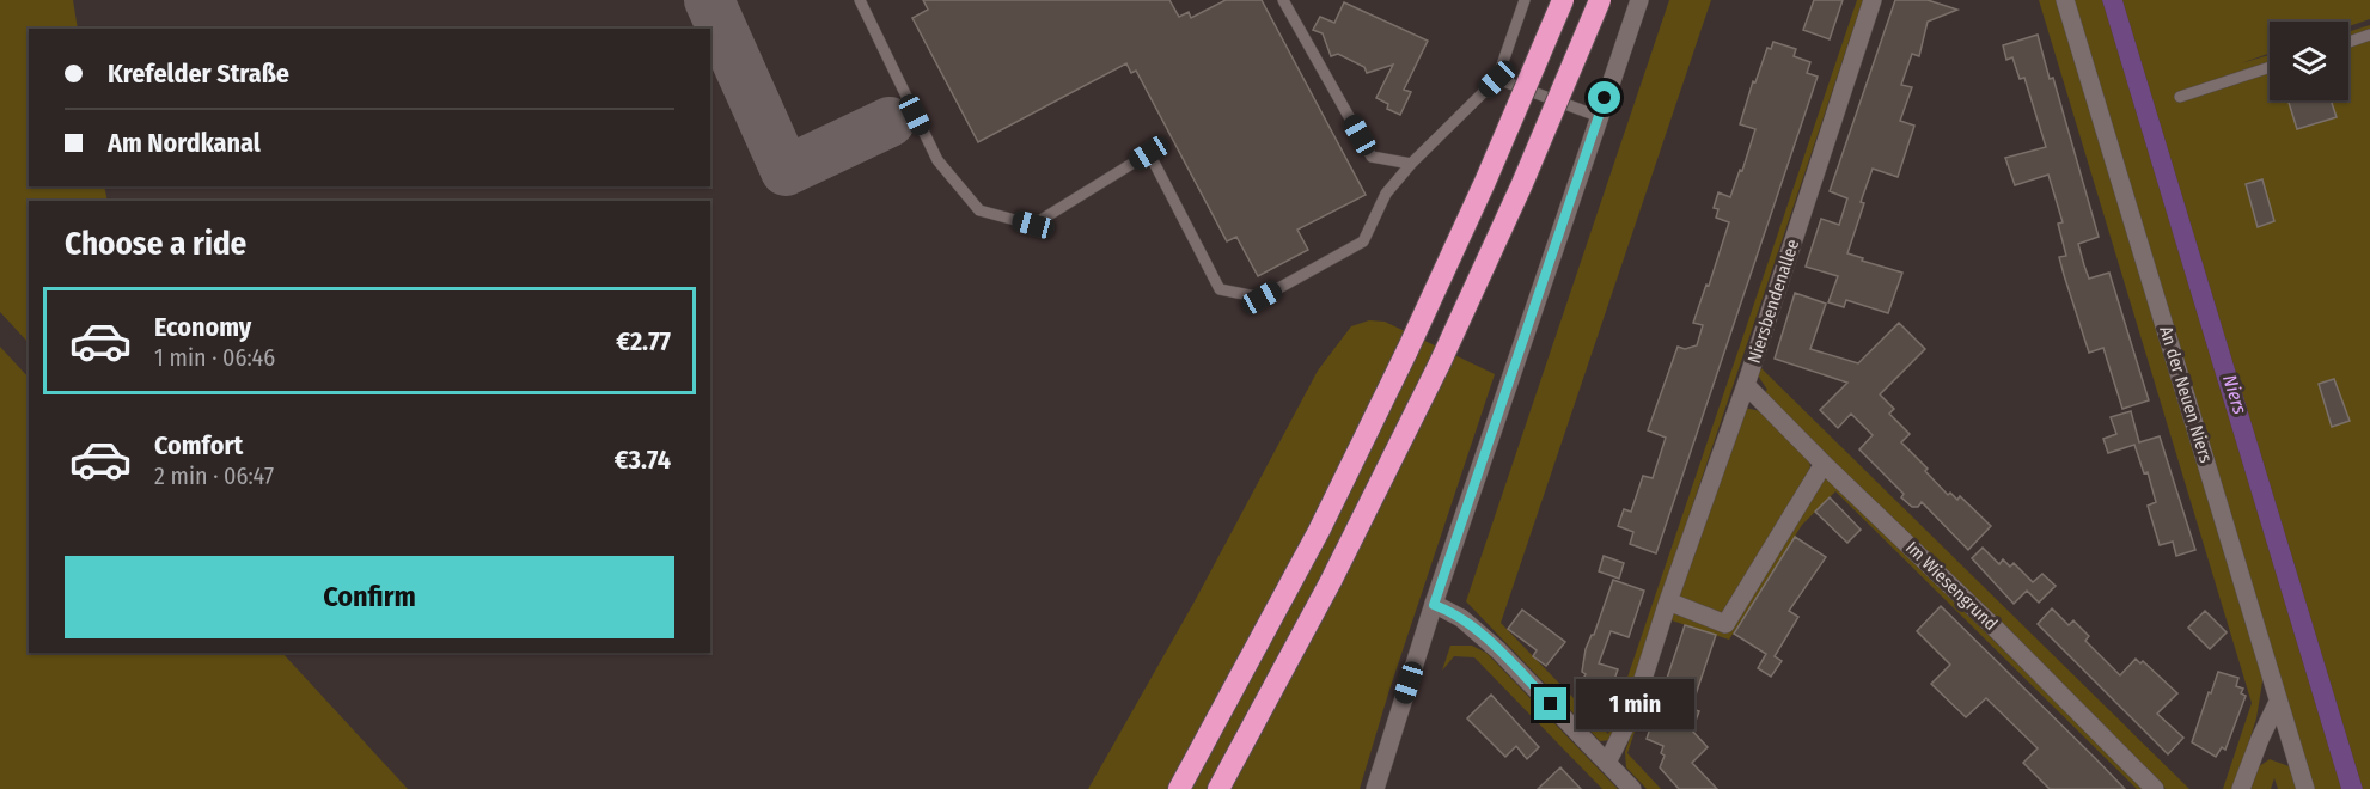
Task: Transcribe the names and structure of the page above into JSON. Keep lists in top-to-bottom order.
{
  "streets": {
    "street": ["Niersbendenallee", "An der Neuen Niers", "Im Wiesengrund"]
  },
  "crossings": [
    ["Niersbendenallee", "Im Wiesengrund"]
  ],
  "water": ["Niers"],
  "page": {
    "banner": ["Krefelder Straße", "Am Nordkanal"],
    "heading": "Choose a ride",
    "list": [
      {
        "name": "Economy",
        "note": "1 min · 06:46",
        "value": "€2.77"
      },
      {
        "name": "Comfort",
        "note": "2 min · 06:47",
        "value": "€3.74"
      }
    ],
    "buttons": "Confirm",
    "bubble": "1 min"
  }
}
